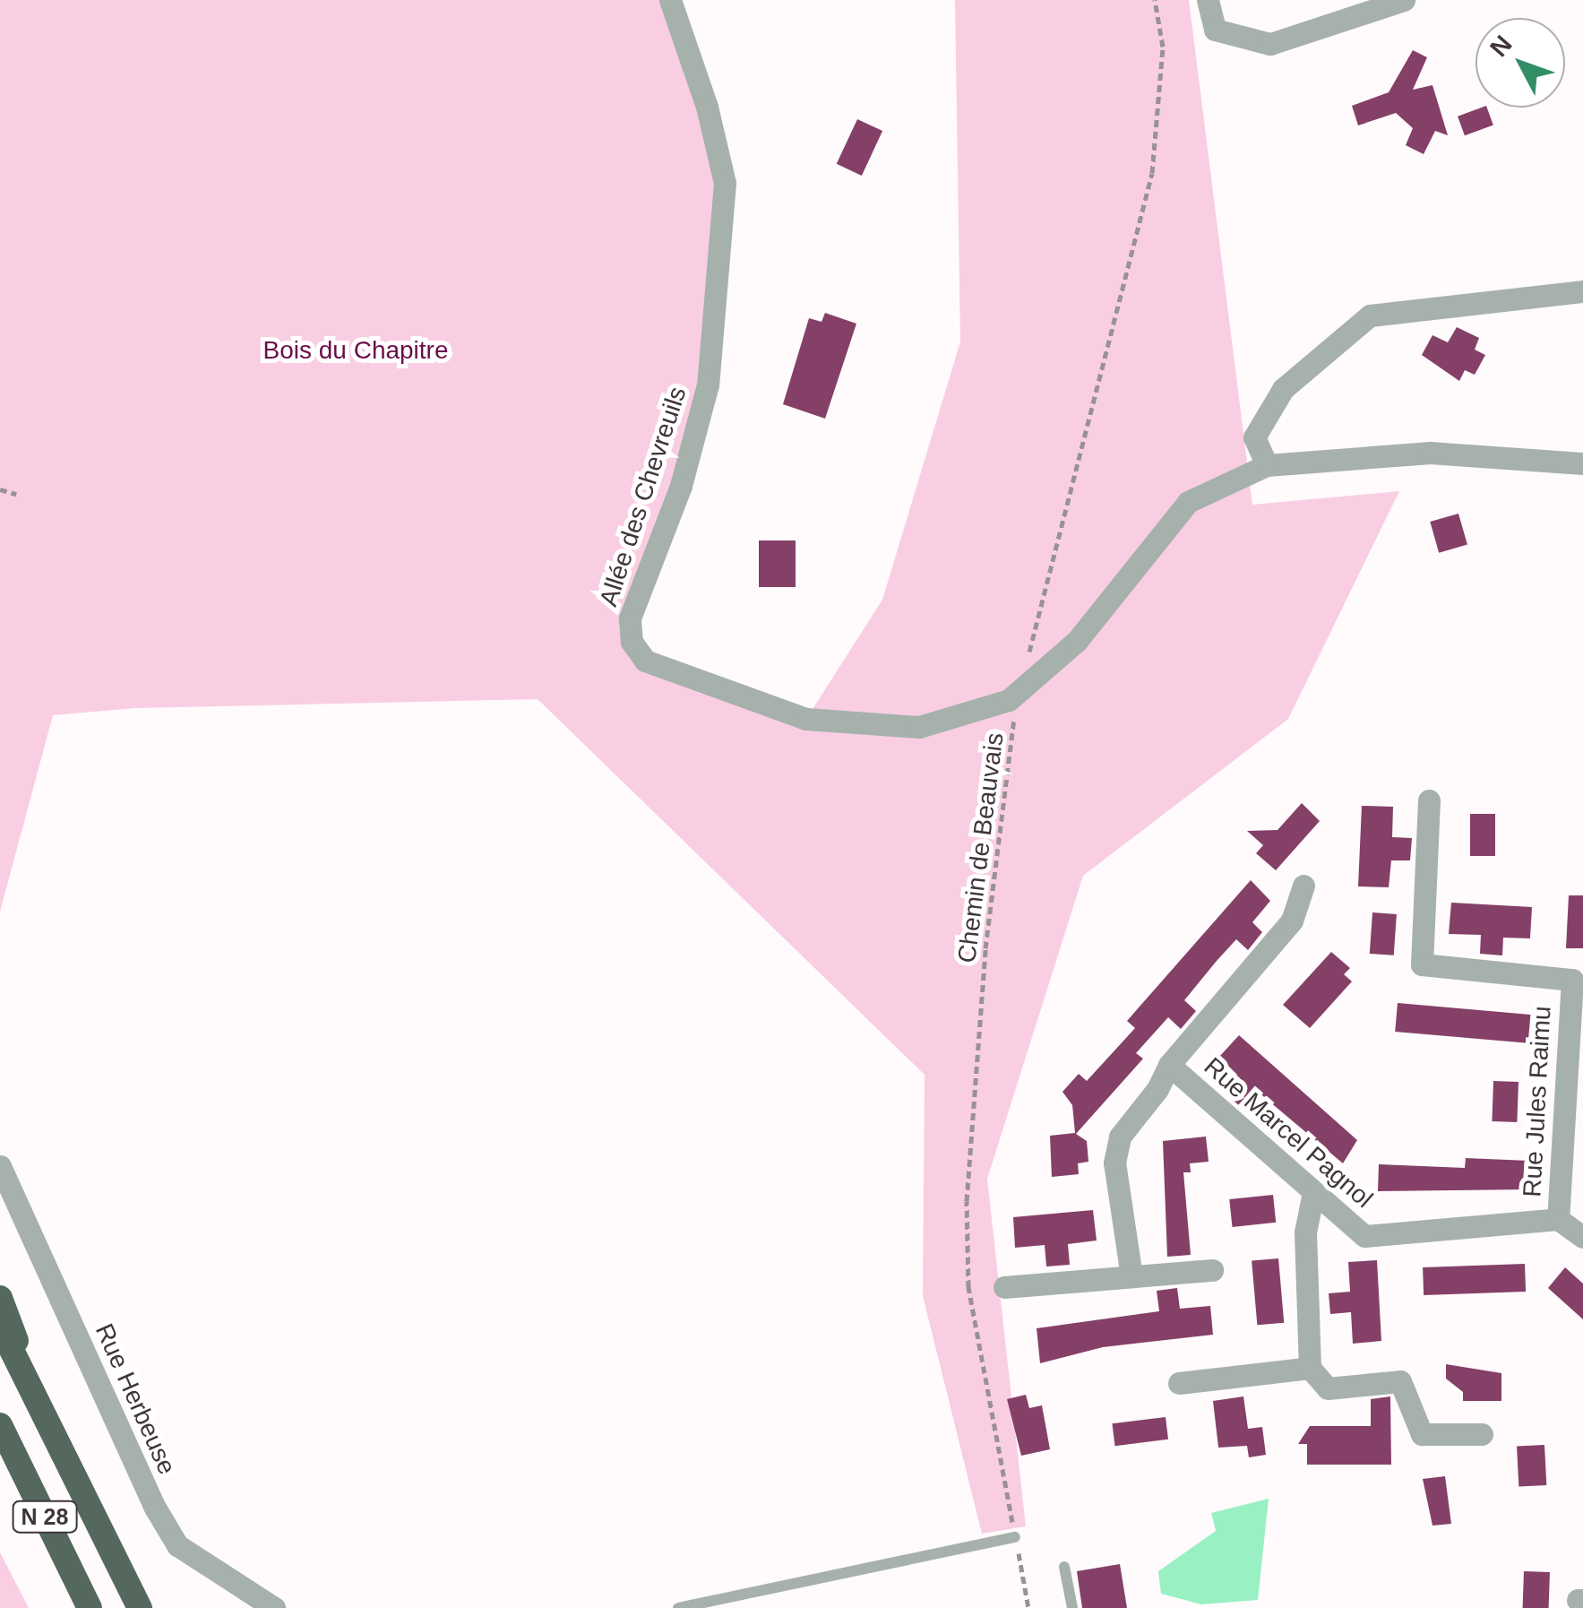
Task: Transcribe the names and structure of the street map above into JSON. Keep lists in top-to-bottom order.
{
  "streets": {
    "highway": ["N 28"],
    "street": [
      "Allée des Chevreuils",
      "Rue Jules Raimu",
      "Rue Marcel Pagnol",
      "Rue Herbeuse"
    ],
    "path": ["Chemin de Beauvais"]
  },
  "crossings": [
    ["Allée des Chevreuils", "Chemin de Beauvais"],
    ["Rue Jules Raimu", "Rue Marcel Pagnol"]
  ],
  "parks": ["Bois du Chapitre"],
  "north": "top left"
}
